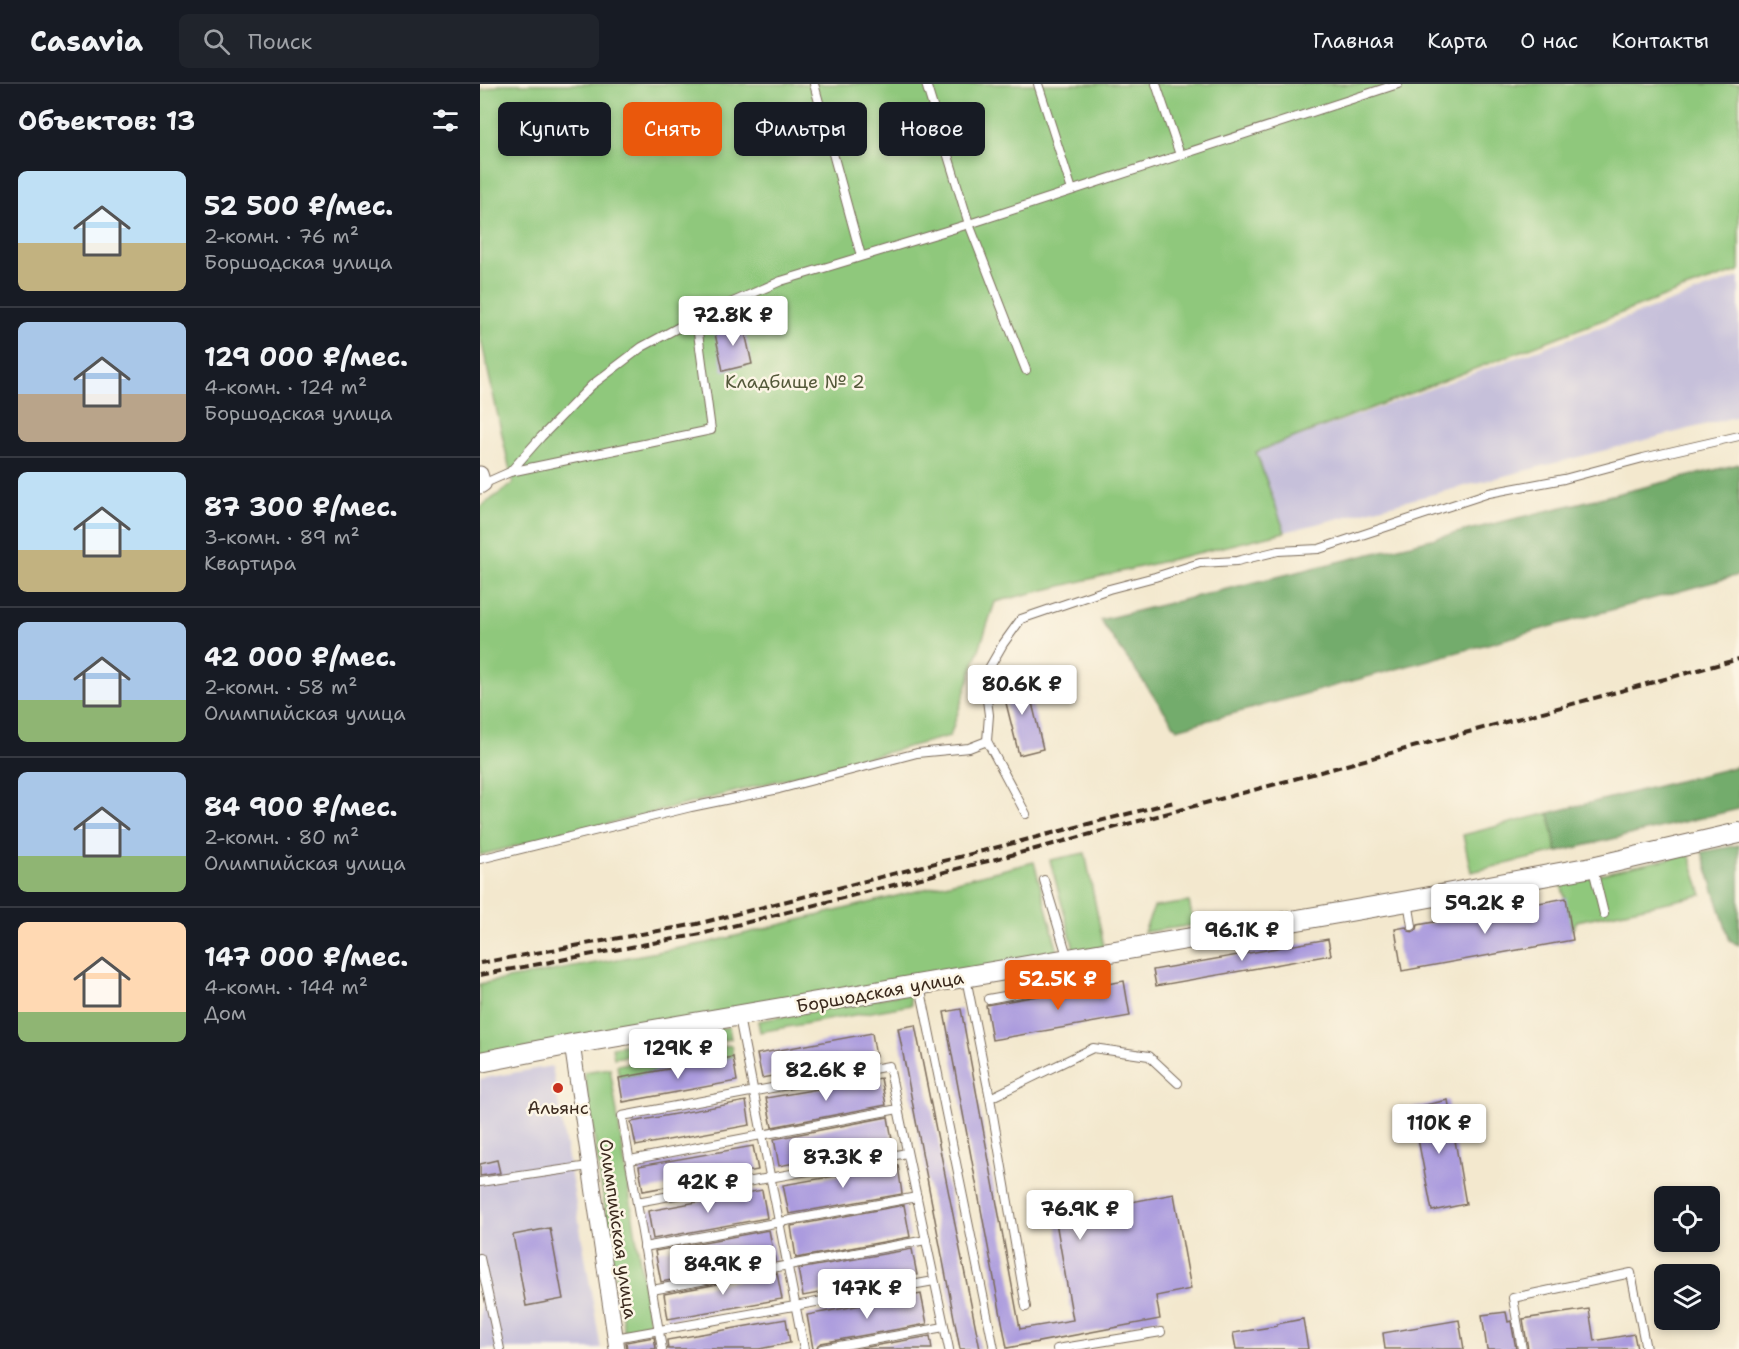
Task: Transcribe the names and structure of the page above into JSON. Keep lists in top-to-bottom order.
{
  "streets": {
    "street": ["Боршодская улица", "Олимпийская улица"]
  },
  "crossings": [
    ["Боршодская улица", "Олимпийская улица"]
  ],
  "parks": ["Кладбище № 2"],
  "places": ["Альянс"],
  "page": {
    "header": "Casavia",
    "search": "Поиск",
    "nav": [
      "Главная",
      "Карта",
      "О нас",
      "Контакты"
    ],
    "heading": "Объектов: 13",
    "chip": [
      "Купить",
      "Снять",
      "Фильтры",
      "Новое"
    ],
    "list": [
      {
        "name": "52 500 ₽/мес.",
        "note": "2-комн. · 76 m² · Боршодская улица"
      },
      {
        "name": "129 000 ₽/мес.",
        "note": "4-комн. · 124 m² · Боршодская улица"
      },
      {
        "name": "87 300 ₽/мес.",
        "note": "3-комн. · 89 m² · Квартира"
      },
      {
        "name": "42 000 ₽/мес.",
        "note": "2-комн. · 58 m² · Олимпийская улица"
      },
      {
        "name": "84 900 ₽/мес.",
        "note": "2-комн. · 80 m² · Олимпийская улица"
      },
      {
        "name": "147 000 ₽/мес.",
        "note": "4-комн. · 144 m² · Дом"
      }
    ],
    "price": [
      "72.8K ₽",
      "80.6K ₽",
      "59.2K ₽",
      "96.1K ₽",
      "52.5K ₽",
      "129K ₽",
      "82.6K ₽",
      "110K ₽",
      "87.3K ₽",
      "42K ₽",
      "76.9K ₽",
      "84.9K ₽",
      "147K ₽"
    ]
  }
}
